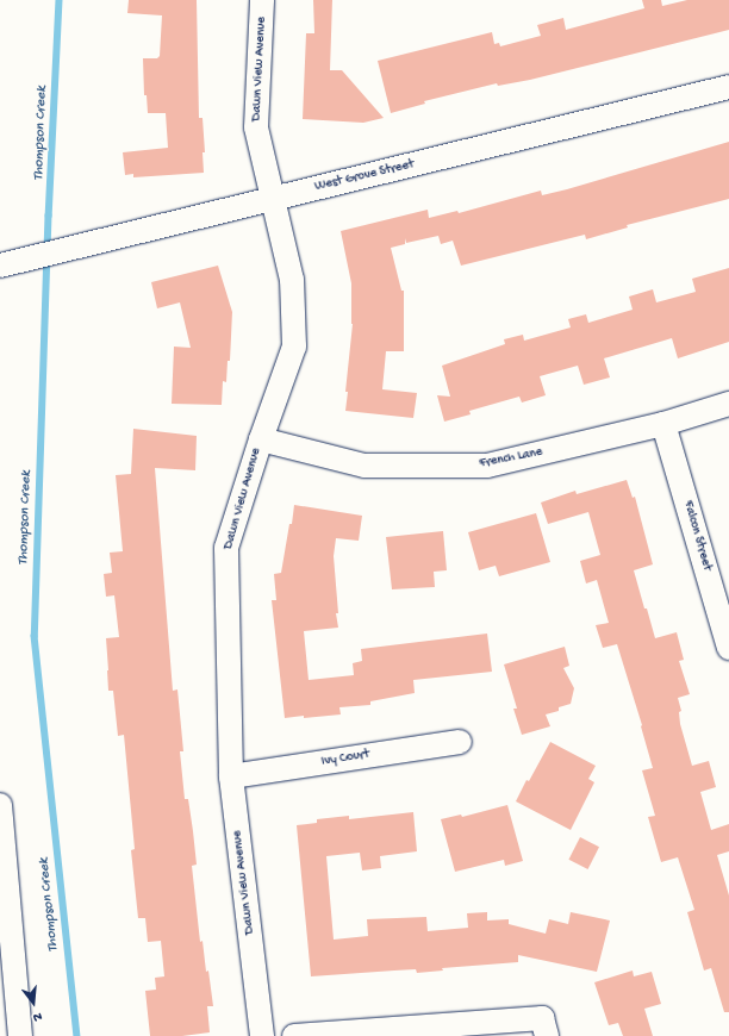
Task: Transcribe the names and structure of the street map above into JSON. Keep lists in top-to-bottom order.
{
  "streets": {
    "street": [
      "Dawn View Avenue",
      "West Grove Street",
      "French Lane",
      "Falcon Street",
      "Ivy Court"
    ]
  },
  "crossings": [
    ["Dawn View Avenue", "West Grove Street"],
    ["Dawn View Avenue", "French Lane"],
    ["Dawn View Avenue", "Ivy Court"],
    ["French Lane", "Falcon Street"]
  ],
  "water": ["Thompson Creek"],
  "north": "bottom"
}
